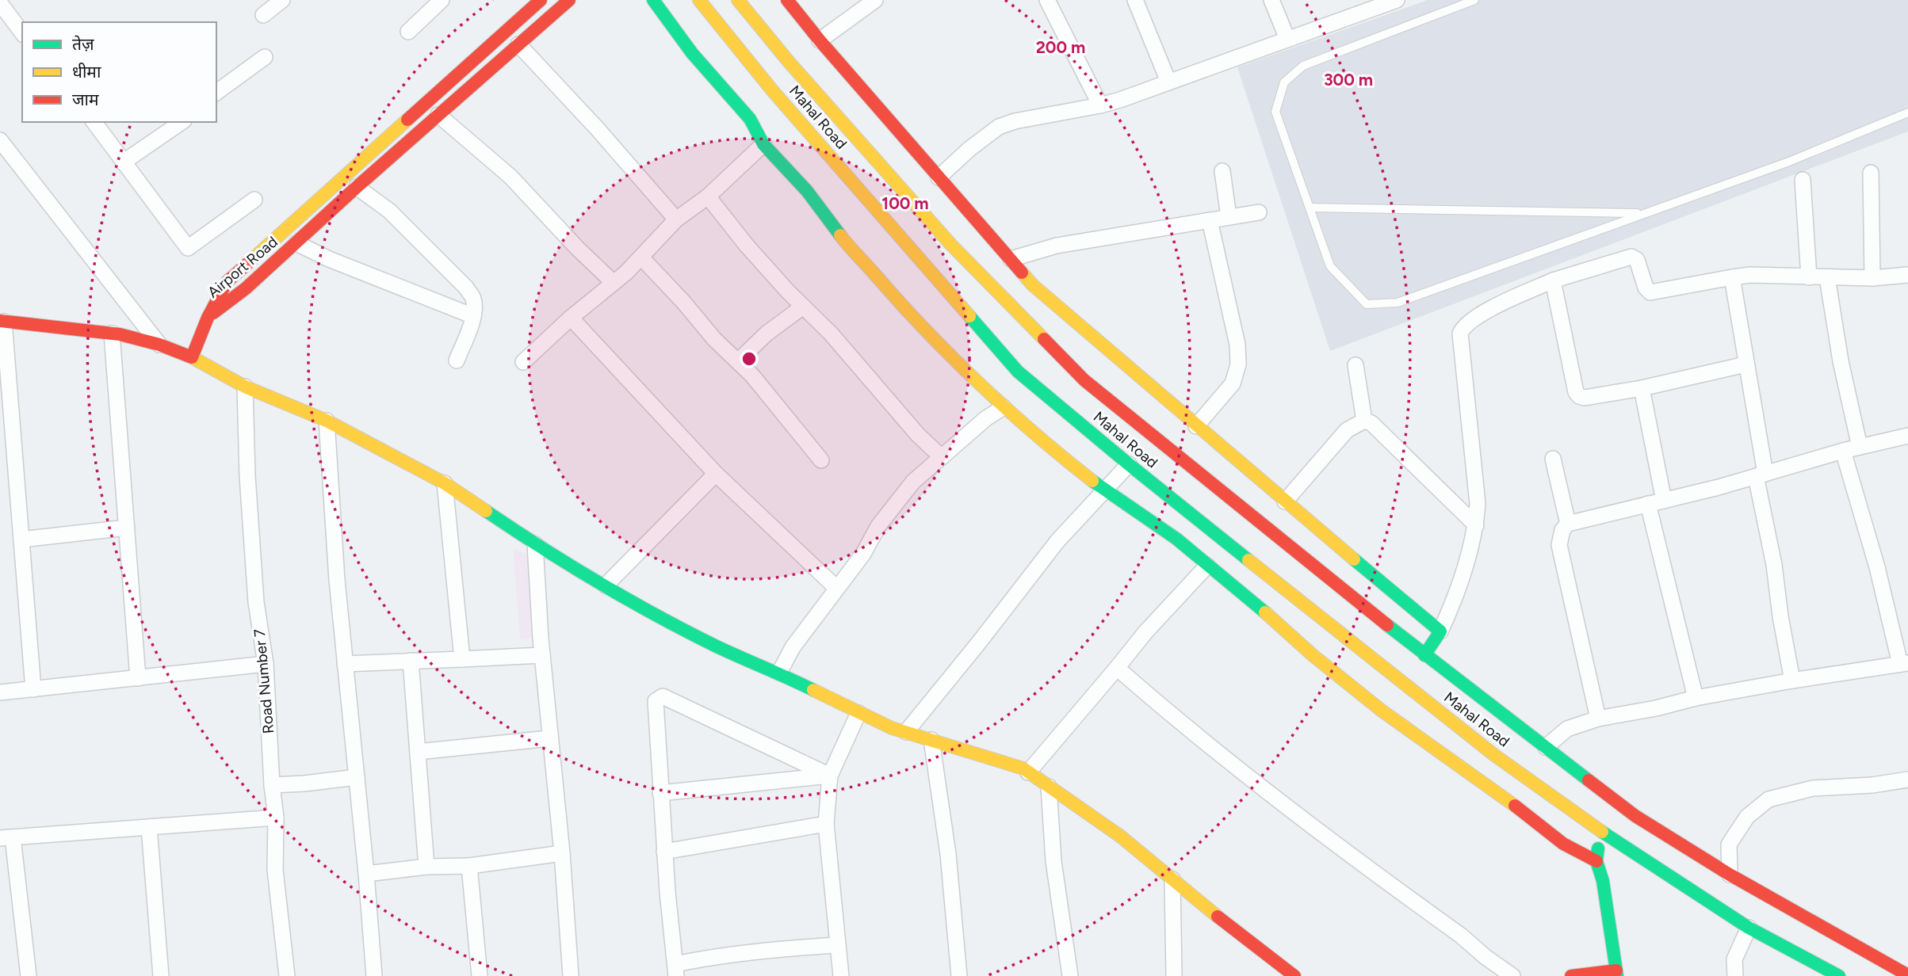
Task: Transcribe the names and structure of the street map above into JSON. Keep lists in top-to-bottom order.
{
  "streets": {
    "street": ["Mahal Road", "Airport Road", "Road Number 7"]
  },
  "legend": ["तेज़", "धीमा", "जाम"],
  "rings": ["200 m", "300 m", "100 m"]
}
